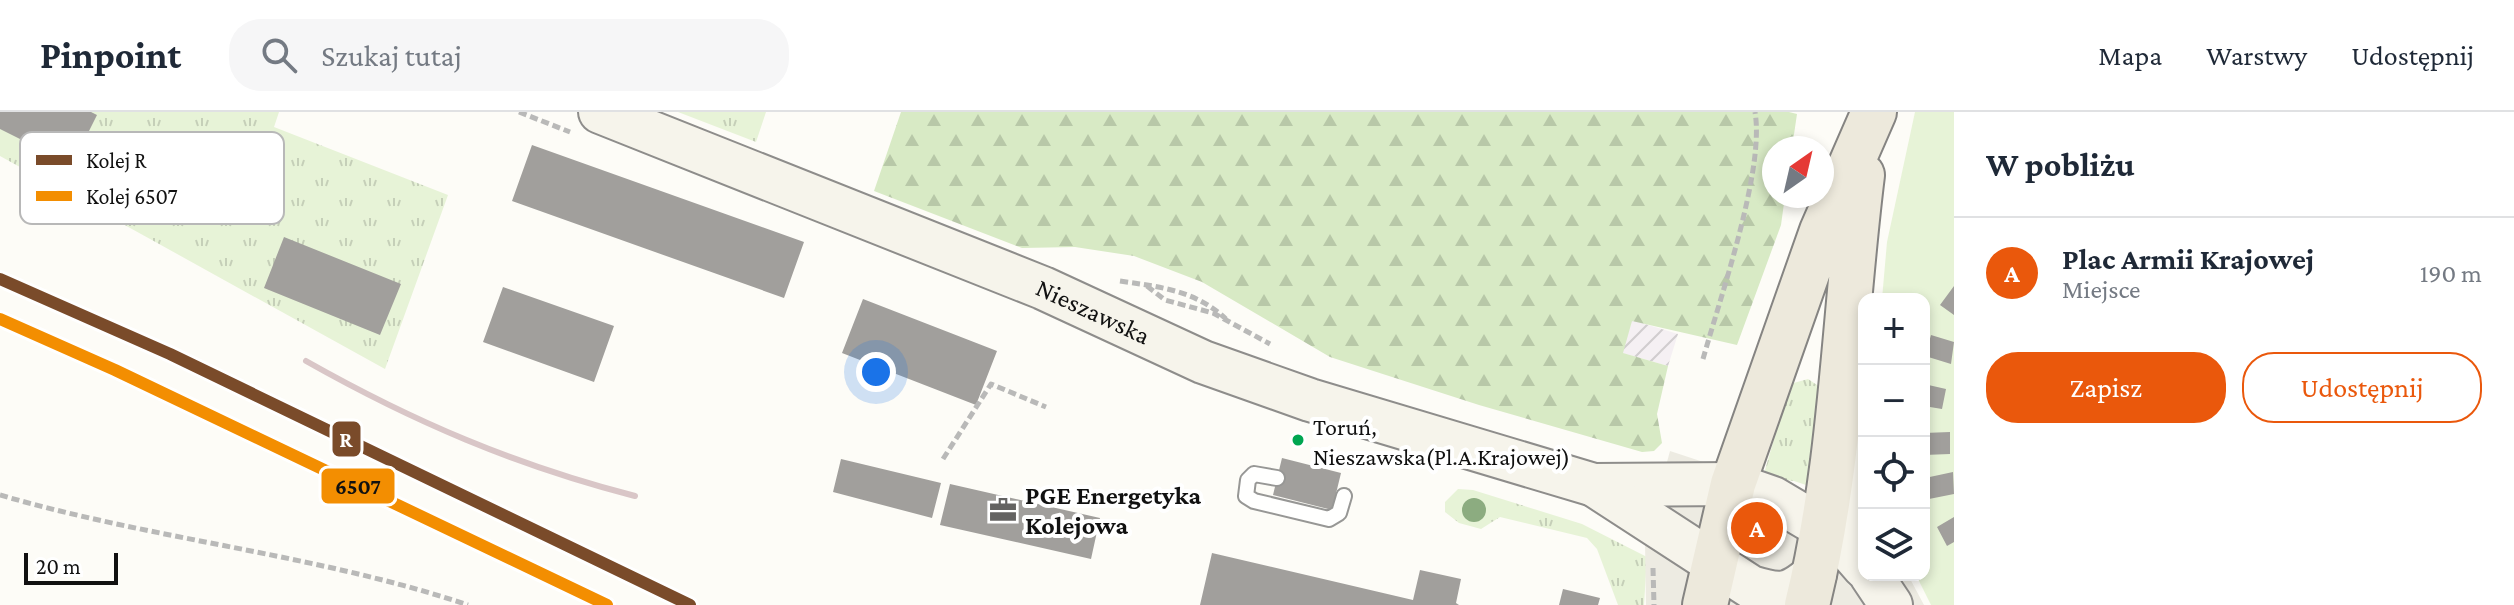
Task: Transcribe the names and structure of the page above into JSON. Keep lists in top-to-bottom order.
{
  "streets": {
    "main road": ["Nieszawska"]
  },
  "places": {
    "other": ["Toruń, Nieszawska(Pl.A.Krajowej)"],
    "office": ["PGE Energetyka Kolejowa"]
  },
  "lines": ["rail line R", "rail line 6507"],
  "legend": ["Kolej R", "Kolej 6507"],
  "scale_bar": "20 m",
  "north": "top right",
  "page": {
    "header": "Pinpoint",
    "search": "Szukaj tutaj",
    "nav": ["Mapa", "Warstwy", "Udostępnij"],
    "heading": "W pobliżu",
    "list": [
      {
        "mark": "A",
        "name": "Plac Armii Krajowej",
        "note": "Miejsce",
        "value": "190 m"
      }
    ],
    "map_buttons": ["+", "−"],
    "buttons": ["Zapisz", "Udostępnij"],
    "pins": "A",
    "scale": "20 m"
  }
}
